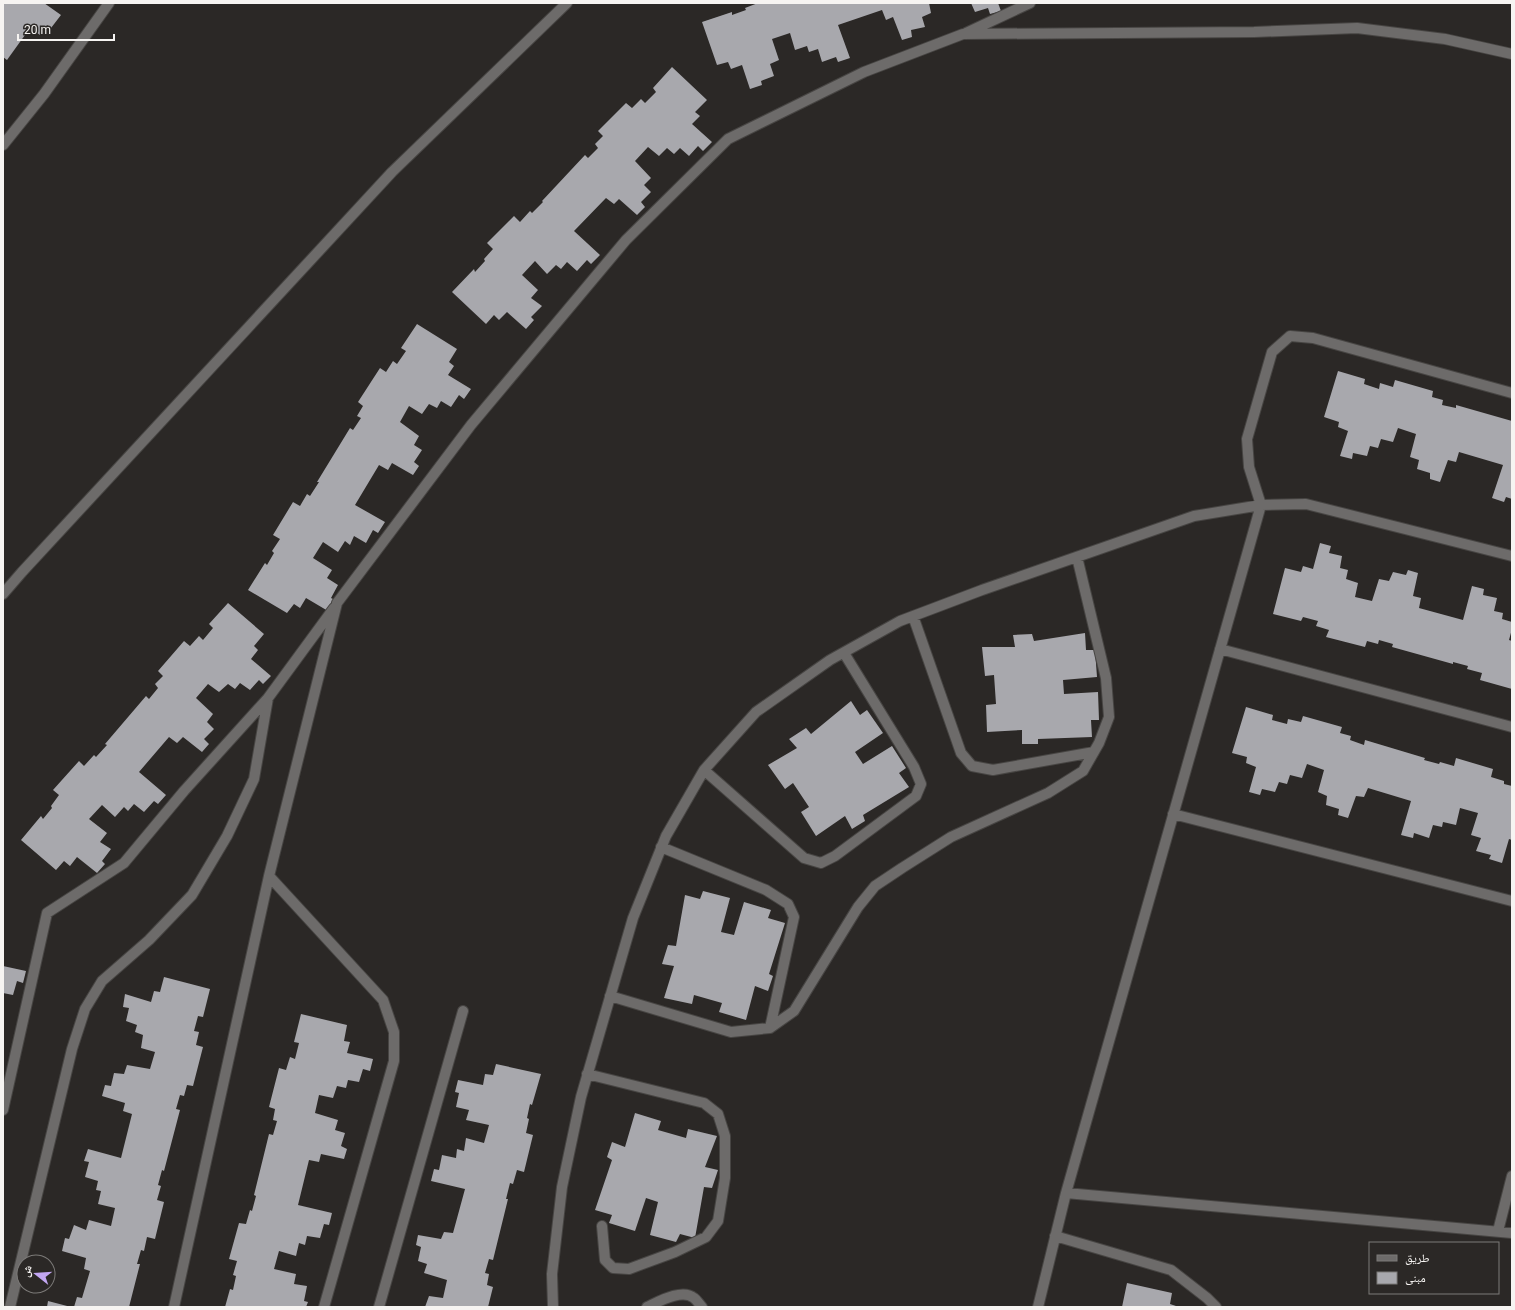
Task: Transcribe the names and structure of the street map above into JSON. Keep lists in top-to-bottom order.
{
  "legend": ["طريق", "مبنى"],
  "scale_bar": "20 m",
  "north": "left"
}
